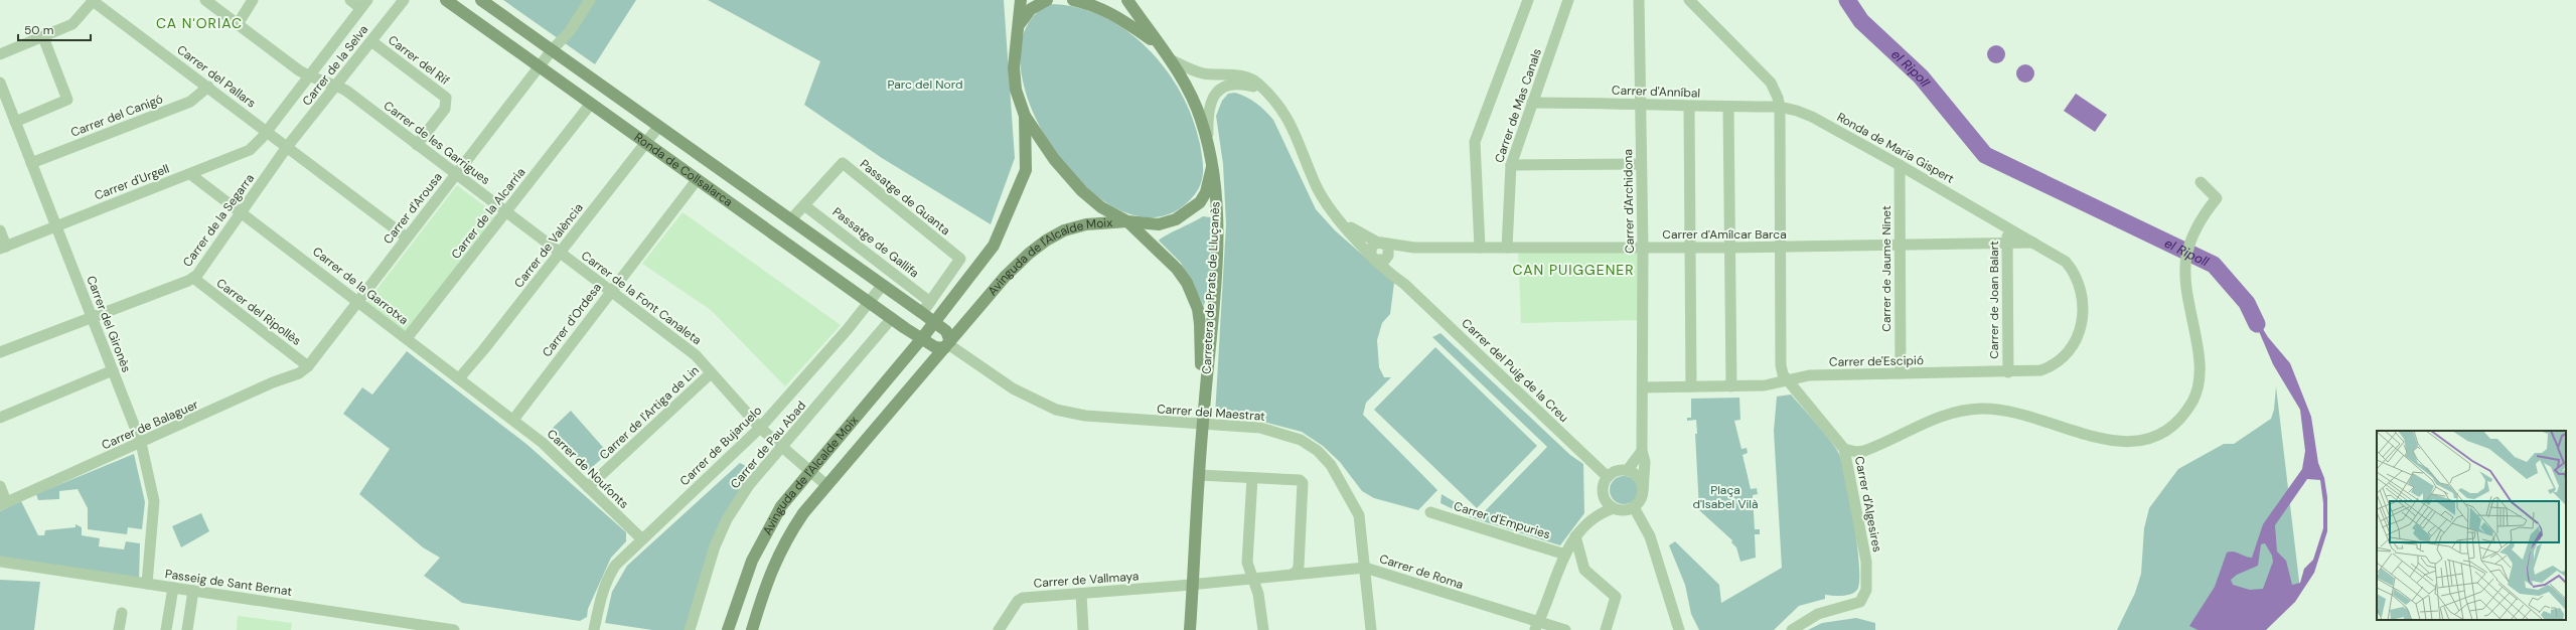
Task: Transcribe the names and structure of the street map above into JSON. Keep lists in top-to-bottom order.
{
  "streets": {
    "street": [
      "Carrer del Rif",
      "Carrer de la Selva",
      "Carrer del Pallars",
      "Carrer d'Anníbal",
      "Carrer de Mas Canals",
      "Carrer del Canigó",
      "Carrer de les Garrigues",
      "Ronda de Maria Gispert",
      "Ronda de Collsalarca",
      "Carrer d'Urgell",
      "Passatge de Guanta",
      "Carrer d'Archidona",
      "Carrer d'Arousa",
      "Carrer de la Alcarria",
      "Carrer de la Segarra",
      "Carrer d'Amílcar Barca",
      "Passatge de Gallifa",
      "Carrer de València",
      "Avinguda de l'Alcalde Moix",
      "Carrer de Jaume Ninet",
      "Carrer de la Garrotxa",
      "Carretera de Prats de Lluçanès",
      "Carrer de la Font Canaleta",
      "Carrer de Joan Balart",
      "Carrer del Ripollès",
      "Carrer d'Ordesa",
      "Carrer del Gironès",
      "Carrer de'Escipió",
      "Carrer del Puig de la Creu",
      "Carrer de l'Artiga de Lin",
      "Carrer del Maestrat",
      "Carrer de Balaguer",
      "Carrer de Pau Abad",
      "Carrer de Bujaruelo",
      "Carrer de Noufonts",
      "Carrer d'Algesires",
      "Carrer d'Empuries",
      "Carrer de Roma",
      "Carrer de Vallmaya",
      "Passeig de Sant Bernat"
    ]
  },
  "crossings": [
    ["Carrer del Rif", "Carrer de la Selva"],
    ["Carrer del Rif", "Carrer de les Garrigues"],
    ["Carrer de la Selva", "Carrer del Pallars"],
    ["Carrer de la Selva", "Carrer de les Garrigues"],
    ["Carrer de la Selva", "Carrer d'Urgell"],
    ["Carrer de la Selva", "Carrer de la Segarra"],
    ["Carrer del Pallars", "Carrer del Canigó"],
    ["Carrer del Pallars", "Carrer d'Urgell"],
    ["Carrer del Pallars", "Carrer d'Arousa"],
    ["Carrer del Pallars", "Carrer de la Segarra"],
    ["Carrer d'Anníbal", "Carrer de Mas Canals"],
    ["Carrer d'Anníbal", "Ronda de Maria Gispert"],
    ["Carrer d'Anníbal", "Carrer d'Archidona"],
    ["Carrer d'Anníbal", "Carrer d'Algesires"],
    ["Carrer de Mas Canals", "Carrer d'Amílcar Barca"],
    ["Carrer del Canigó", "Carrer del Gironès"],
    ["Carrer de les Garrigues", "Carrer d'Arousa"],
    ["Carrer de les Garrigues", "Carrer de la Alcarria"],
    ["Carrer de les Garrigues", "Carrer de València"],
    ["Carrer de les Garrigues", "Carrer de la Font Canaleta"],
    ["Ronda de Maria Gispert", "Carrer d'Amílcar Barca"],
    ["Ronda de Maria Gispert", "Carrer de Jaume Ninet"],
    ["Ronda de Maria Gispert", "Carrer de Joan Balart"],
    ["Ronda de Maria Gispert", "Carrer de'Escipió"],
    ["Ronda de Maria Gispert", "Carrer d'Algesires"],
    ["Ronda de Collsalarca", "Passatge de Guanta"],
    ["Ronda de Collsalarca", "Carrer d'Arousa"],
    ["Ronda de Collsalarca", "Carrer de la Alcarria"],
    ["Ronda de Collsalarca", "Carrer de València"],
    ["Ronda de Collsalarca", "Avinguda de l'Alcalde Moix"],
    ["Ronda de Collsalarca", "Carrer d'Ordesa"],
    ["Ronda de Collsalarca", "Carrer del Maestrat"],
    ["Ronda de Collsalarca", "Carrer de Pau Abad"],
    ["Ronda de Collsalarca", "Carrer de Bujaruelo"],
    ["Carrer d'Urgell", "Carrer de la Garrotxa"],
    ["Carrer d'Urgell", "Carrer del Gironès"],
    ["Passatge de Guanta", "Passatge de Gallifa"],
    ["Carrer d'Archidona", "Carrer d'Amílcar Barca"],
    ["Carrer d'Archidona", "Carrer de'Escipió"],
    ["Carrer d'Archidona", "Carrer del Puig de la Creu"],
    ["Carrer d'Arousa", "Carrer de la Garrotxa"],
    ["Carrer d'Arousa", "Carrer del Ripollès"],
    ["Carrer d'Arousa", "Carrer de Balaguer"],
    ["Carrer de la Alcarria", "Carrer de la Garrotxa"],
    ["Carrer de la Segarra", "Carrer de la Garrotxa"],
    ["Carrer de la Segarra", "Carrer del Ripollès"],
    ["Carrer de la Segarra", "Carrer del Gironès"],
    ["Carrer d'Amílcar Barca", "Carrer de Jaume Ninet"],
    ["Carrer d'Amílcar Barca", "Carrer de Joan Balart"],
    ["Carrer d'Amílcar Barca", "Carrer del Puig de la Creu"],
    ["Carrer d'Amílcar Barca", "Carrer d'Algesires"],
    ["Carrer de València", "Carrer de la Garrotxa"],
    ["Carrer de València", "Carrer de la Font Canaleta"],
    ["Avinguda de l'Alcalde Moix", "Carretera de Prats de Lluçanès"],
    ["Avinguda de l'Alcalde Moix", "Carrer de la Font Canaleta"],
    ["Avinguda de l'Alcalde Moix", "Carrer del Maestrat"],
    ["Carrer de Jaume Ninet", "Carrer de'Escipió"],
    ["Carrer de la Garrotxa", "Carrer d'Ordesa"],
    ["Carrer de la Garrotxa", "Carrer de Noufonts"],
    ["Carretera de Prats de Lluçanès", "Carrer del Puig de la Creu"],
    ["Carretera de Prats de Lluçanès", "Carrer del Maestrat"],
    ["Carretera de Prats de Lluçanès", "Carrer de Roma"],
    ["Carretera de Prats de Lluçanès", "Carrer de Vallmaya"],
    ["Carrer de la Font Canaleta", "Carrer d'Ordesa"],
    ["Carrer de la Font Canaleta", "Carrer de l'Artiga de Lin"],
    ["Carrer de la Font Canaleta", "Carrer de Pau Abad"],
    ["Carrer de la Font Canaleta", "Carrer de Bujaruelo"],
    ["Carrer de Joan Balart", "Carrer de'Escipió"],
    ["Carrer del Ripollès", "Carrer de Balaguer"],
    ["Carrer d'Ordesa", "Carrer de Noufonts"],
    ["Carrer del Gironès", "Carrer de Balaguer"],
    ["Carrer del Gironès", "Passeig de Sant Bernat"],
    ["Carrer de'Escipió", "Carrer d'Algesires"],
    ["Carrer de l'Artiga de Lin", "Carrer de Noufonts"],
    ["Carrer del Maestrat", "Carrer de Roma"],
    ["Carrer de Bujaruelo", "Carrer de Noufonts"],
    ["Carrer de Roma", "Carrer de Vallmaya"]
  ],
  "districts": ["CA N'ORIAC", "CAN PUIGGENER"],
  "water": ["el Ripoll"],
  "parks": ["Parc del Nord", "Plaça d'Isabel Vilà"],
  "scale_bar": "50 m"
}
